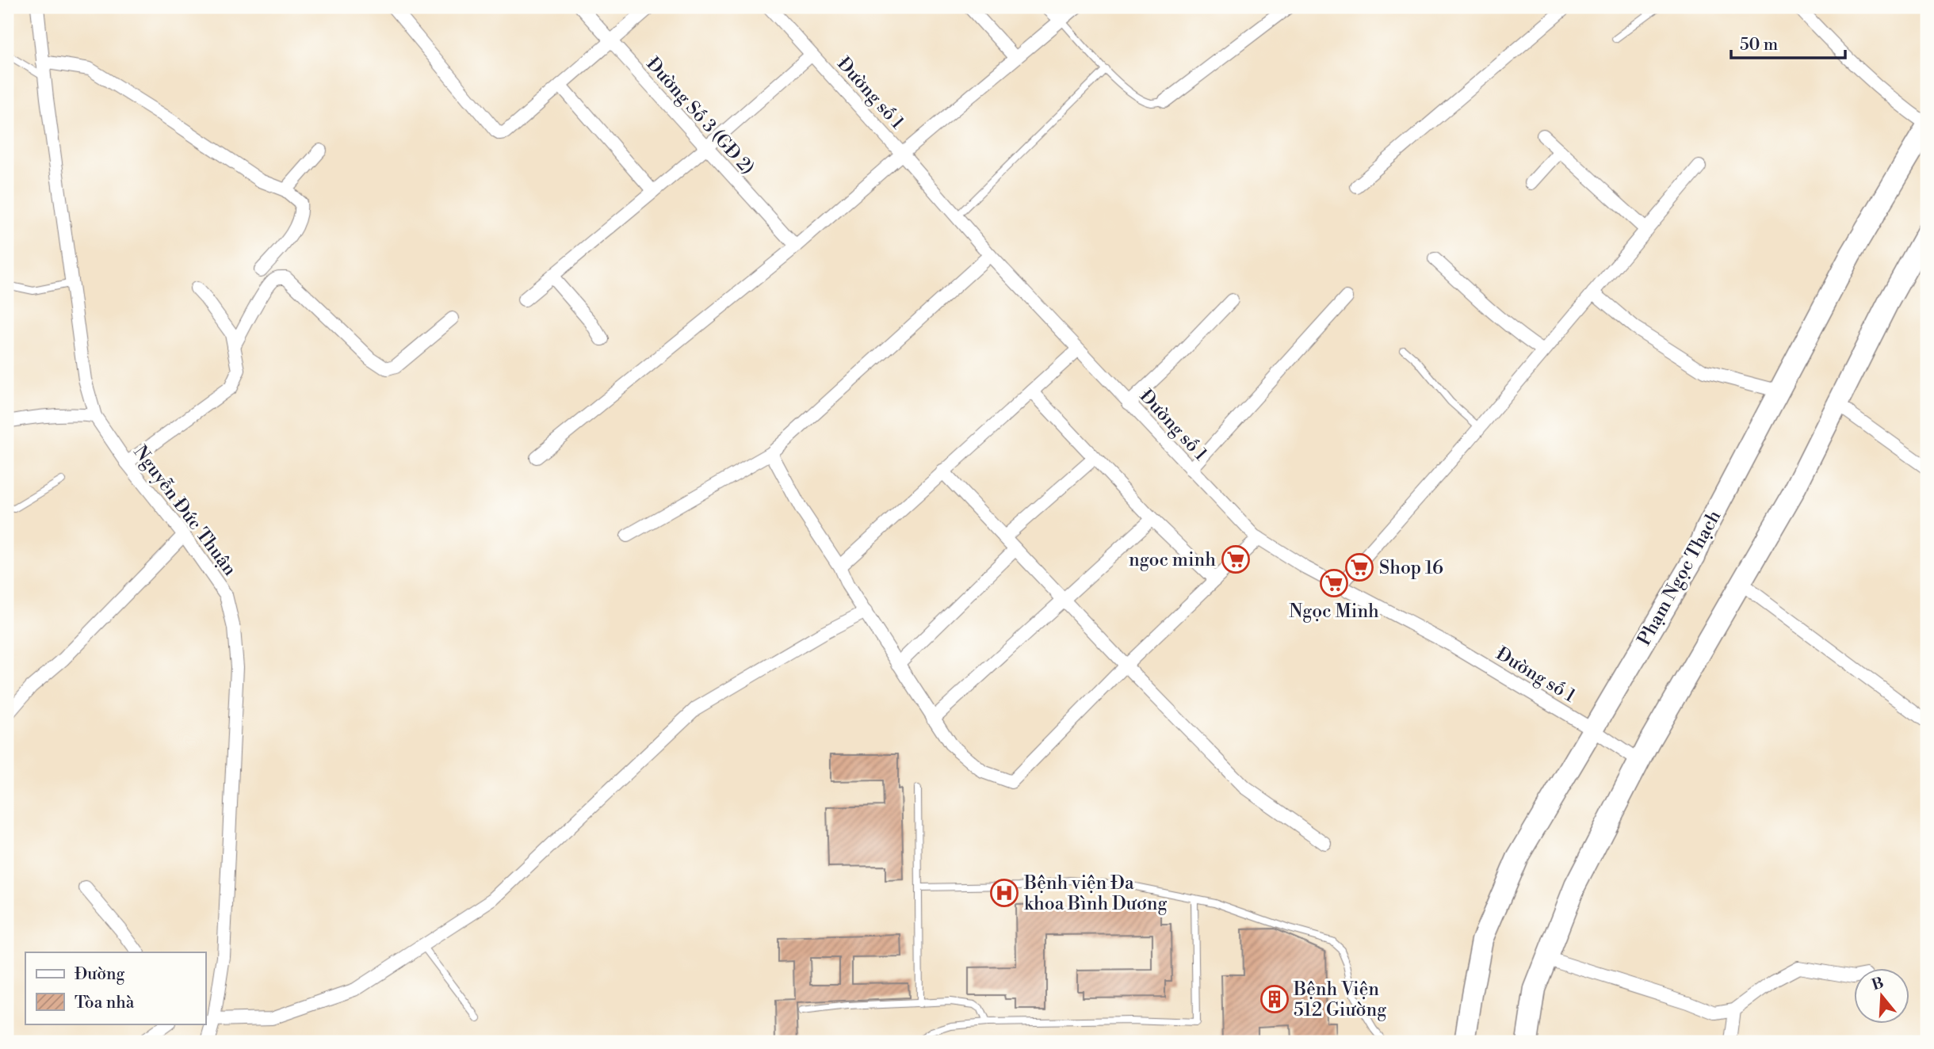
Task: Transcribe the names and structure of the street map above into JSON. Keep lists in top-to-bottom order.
{
  "streets": {
    "main road": ["Phạm Ngọc Thạch"],
    "street": ["Đường số 1", "Đường Số 3 (GĐ 2)", "Nguyễn Đức Thuận"]
  },
  "crossings": [
    ["Đường số 1", "Phạm Ngọc Thạch"]
  ],
  "places": {
    "supermarket": ["ngoc minh", "Shop 16", "Ngọc Minh"],
    "hospital": ["Bệnh viện Đa khoa Bình Dương"],
    "building": ["Bệnh Viện 512 Giường"]
  },
  "legend": ["Đường", "Tòa nhà"],
  "scale_bar": "50 m",
  "north": "top"
}
